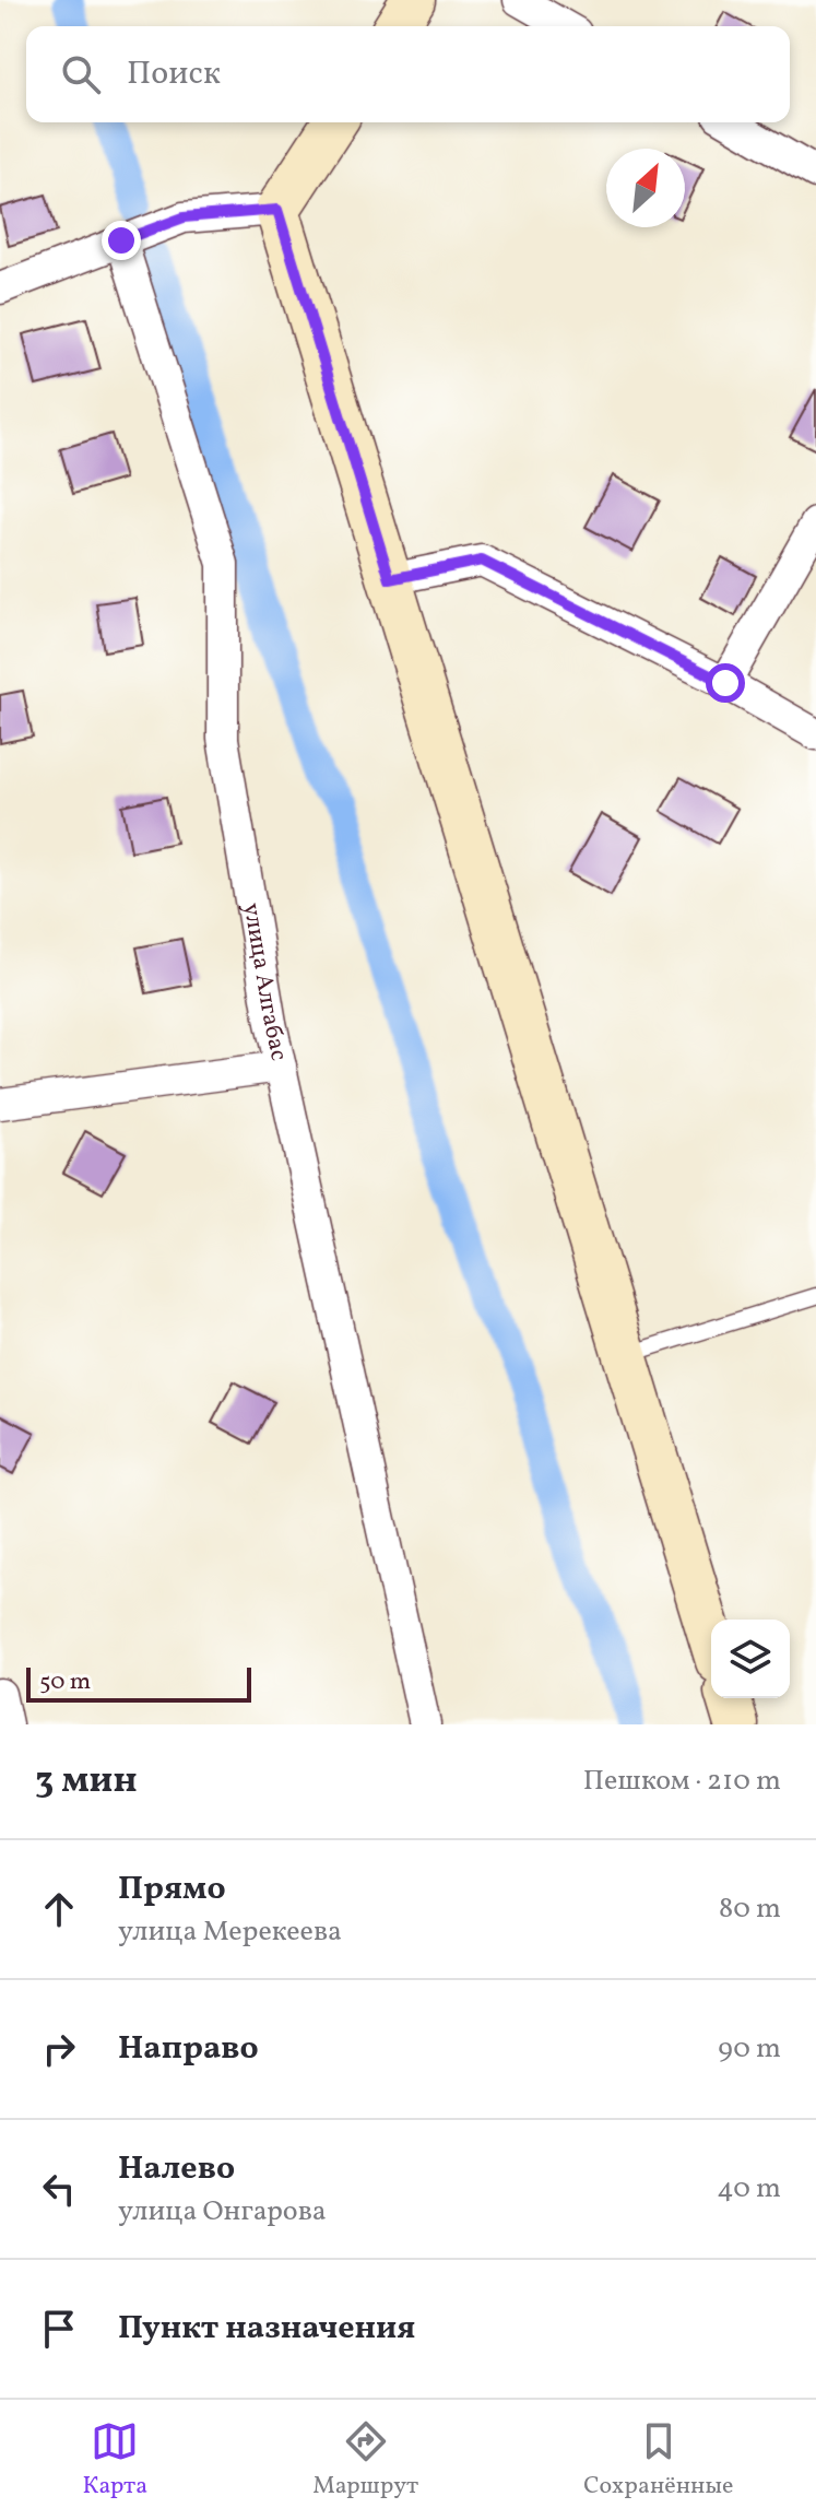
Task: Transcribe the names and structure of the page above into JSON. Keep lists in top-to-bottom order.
{
  "streets": {
    "street": ["улица Алгабас"]
  },
  "scale_bar": "50 m",
  "north": "top right",
  "page": {
    "search": "Поиск",
    "scale": "50 m",
    "heading": ["3 мин", "Пешком · 210 m"],
    "list": [
      ["Прямо", "улица Мерекеева", "80 m"],
      ["Направо", "90 m"],
      ["Налево", "улица Онгарова", "40 m"],
      "Пункт назначения"
    ],
    "nav": ["Карта", "Маршрут", "Сохранённые"]
  }
}
